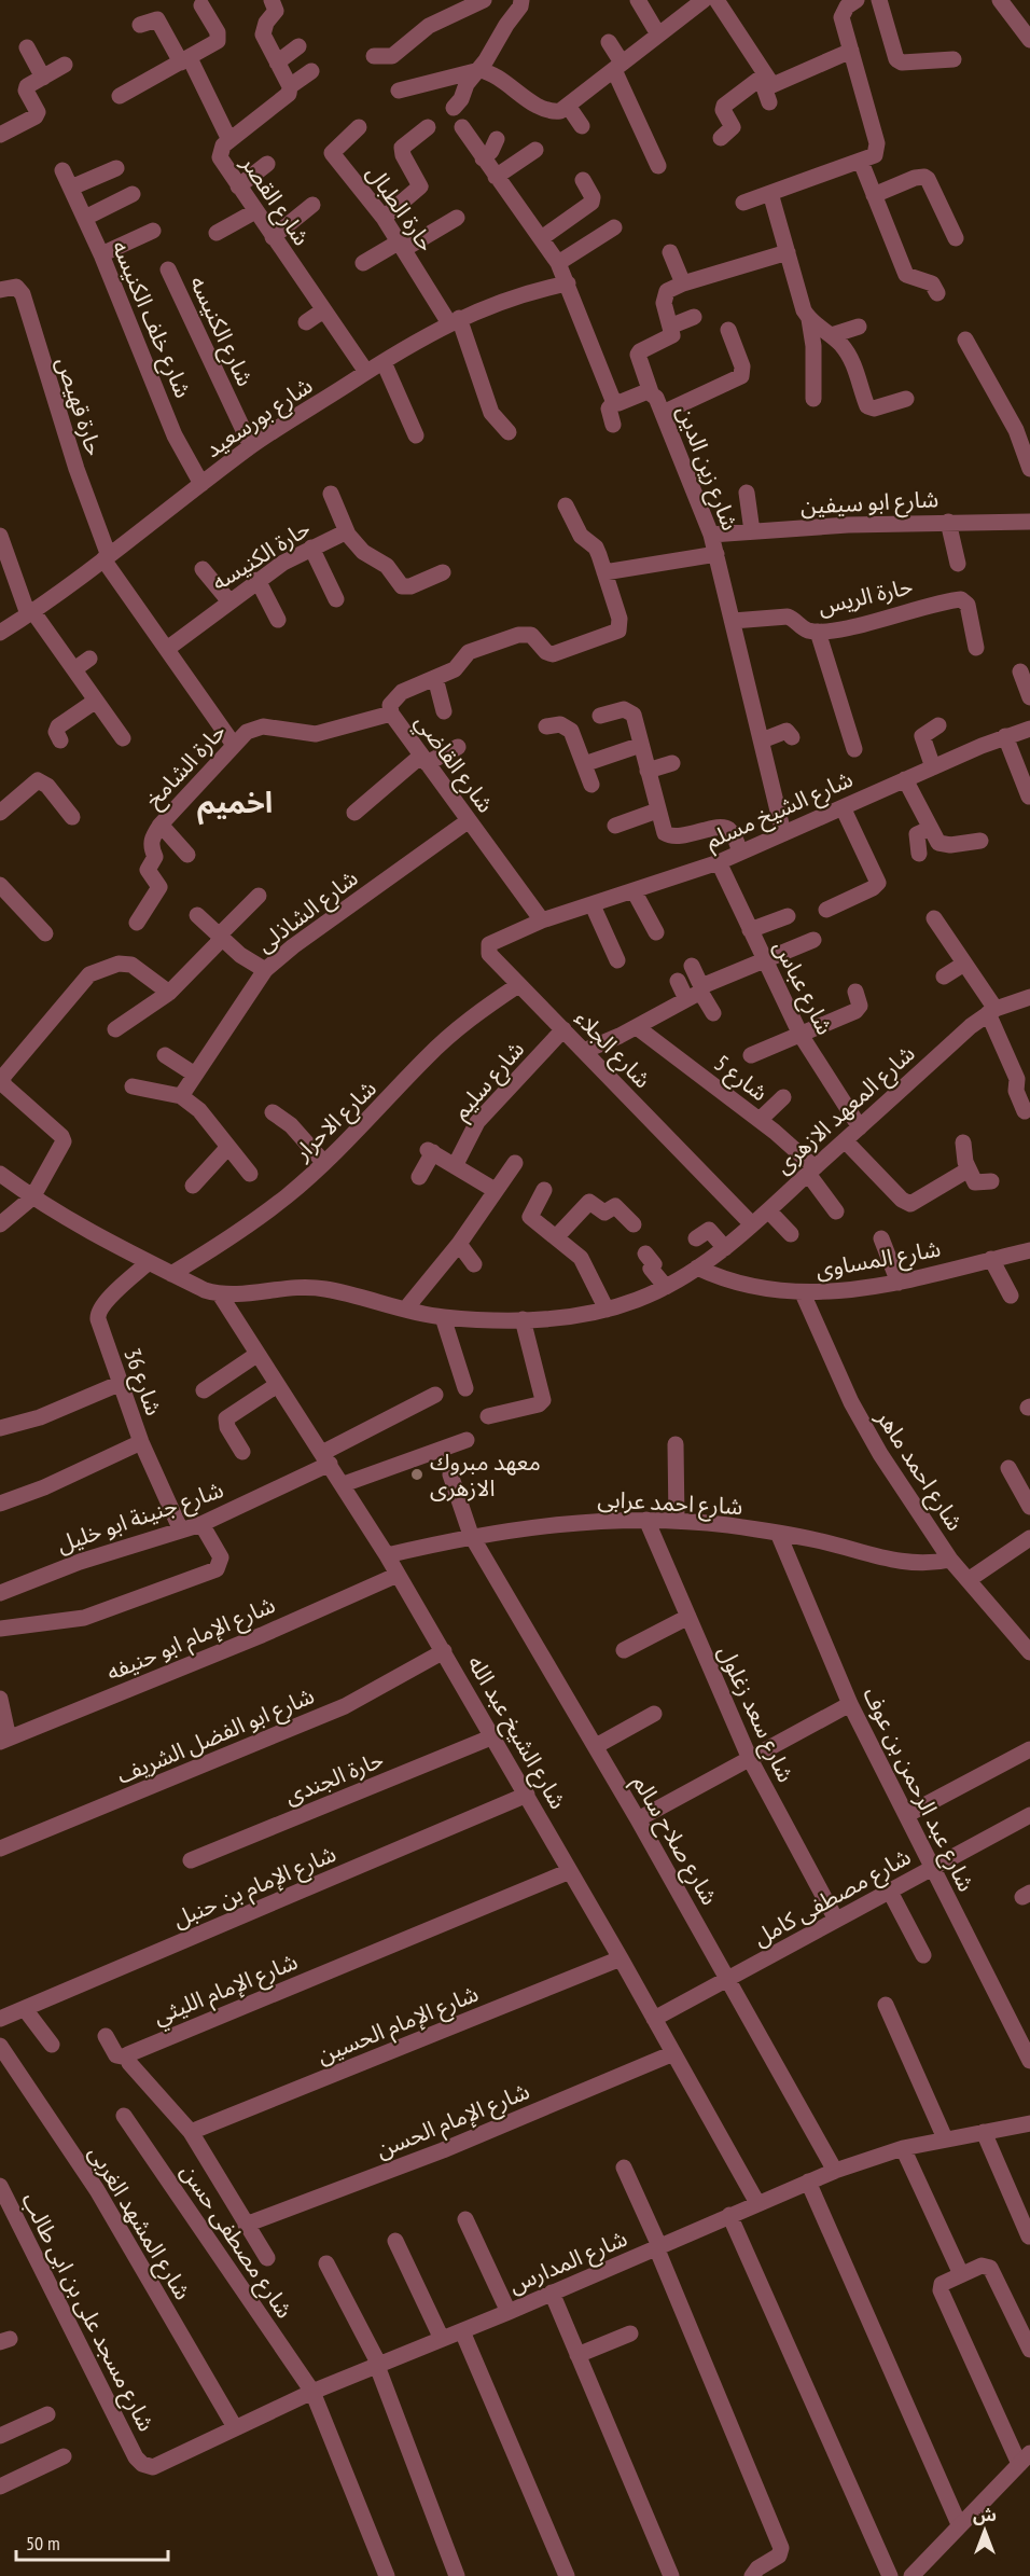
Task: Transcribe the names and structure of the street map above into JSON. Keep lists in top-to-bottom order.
{
  "streets": {
    "street": [
      "شارع القصر",
      "حارة الطبال",
      "شارع خلف الكنيسه",
      "شارع الكنيسه",
      "حارة قهيص",
      "شارع بورسعيد",
      "شارع زين الدين",
      "شارع ابو سيفين",
      "حارة الكنيسه",
      "حارة الريس",
      "شارع القاضي",
      "حارة الشامخ",
      "شارع الشيخ مسلم",
      "شارع الشاذلى",
      "شارع عباس",
      "شارع الجلاء",
      "شارع 5",
      "شارع سليم",
      "شارع المعهد الازهرى",
      "شارع الاحرار",
      "شارع المساوى",
      "شارع 36",
      "شارع احمد ماهر",
      "شارع احمد عرابى",
      "شارع جنينة ابو خليل",
      "شارع الإمام ابو حنيفه",
      "شارع سعد زغلول",
      "شارع الشيخ عبد الله",
      "شارع ابو الفضل الشريف",
      "حارة الجندى",
      "شارع عبد الرحمن بن عوف",
      "شارع صلاح سالم",
      "شارع الإمام بن حنبل",
      "شارع مصطفى كامل",
      "شارع الإمام الليثي",
      "شارع الإمام الحسين",
      "شارع الإمام الحسن",
      "شارع المشهد الغربى",
      "شارع مصطفى حسن",
      "شارع المدارس",
      "شارع مسجد على بن ابى طالب"
    ]
  },
  "crossings": [
    ["شارع القصر", "شارع بورسعيد"],
    ["حارة الطبال", "شارع بورسعيد"],
    ["شارع خلف الكنيسه", "شارع بورسعيد"],
    ["شارع الكنيسه", "شارع بورسعيد"],
    ["حارة قهيص", "شارع بورسعيد"],
    ["شارع زين الدين", "شارع ابو سيفين"],
    ["شارع زين الدين", "حارة الريس"],
    ["شارع زين الدين", "شارع الشيخ مسلم"],
    ["شارع القاضي", "حارة الشامخ"],
    ["شارع القاضي", "شارع الشيخ مسلم"],
    ["شارع القاضي", "شارع الشاذلى"],
    ["شارع القاضي", "شارع الجلاء"],
    ["شارع الشيخ مسلم", "شارع عباس"],
    ["شارع الشيخ مسلم", "شارع الجلاء"],
    ["شارع عباس", "شارع المعهد الازهرى"],
    ["شارع الجلاء", "شارع سليم"],
    ["شارع الجلاء", "شارع المعهد الازهرى"],
    ["شارع الجلاء", "شارع الاحرار"],
    ["شارع 5", "شارع المعهد الازهرى"],
    ["شارع المعهد الازهرى", "شارع المساوى"],
    ["شارع المعهد الازهرى", "شارع الشيخ عبد الله"],
    ["شارع المساوى", "شارع احمد ماهر"],
    ["شارع 36", "شارع جنينة ابو خليل"],
    ["شارع احمد ماهر", "شارع احمد عرابى"],
    ["شارع احمد عرابى", "شارع سعد زغلول"],
    ["شارع احمد عرابى", "شارع الشيخ عبد الله"],
    ["شارع احمد عرابى", "شارع عبد الرحمن بن عوف"],
    ["شارع احمد عرابى", "شارع صلاح سالم"],
    ["شارع جنينة ابو خليل", "شارع الشيخ عبد الله"],
    ["شارع الإمام ابو حنيفه", "شارع الشيخ عبد الله"],
    ["شارع سعد زغلول", "شارع مصطفى كامل"],
    ["شارع الشيخ عبد الله", "شارع ابو الفضل الشريف"],
    ["شارع الشيخ عبد الله", "حارة الجندى"],
    ["شارع الشيخ عبد الله", "شارع الإمام بن حنبل"],
    ["شارع الشيخ عبد الله", "شارع مصطفى كامل"],
    ["شارع الشيخ عبد الله", "شارع الإمام الليثي"],
    ["شارع الشيخ عبد الله", "شارع الإمام الحسين"],
    ["شارع الشيخ عبد الله", "شارع الإمام الحسن"],
    ["شارع الشيخ عبد الله", "شارع المدارس"],
    ["شارع عبد الرحمن بن عوف", "شارع مصطفى كامل"],
    ["شارع صلاح سالم", "شارع مصطفى كامل"],
    ["شارع صلاح سالم", "شارع المدارس"],
    ["شارع المشهد الغربى", "شارع المدارس"],
    ["شارع مصطفى حسن", "شارع المدارس"],
    ["شارع المدارس", "شارع مسجد على بن ابى طالب"]
  ],
  "districts": ["اخميم"],
  "places": ["معهد مبروك الازهرى"],
  "scale_bar": "50 m",
  "north": "top"
}
